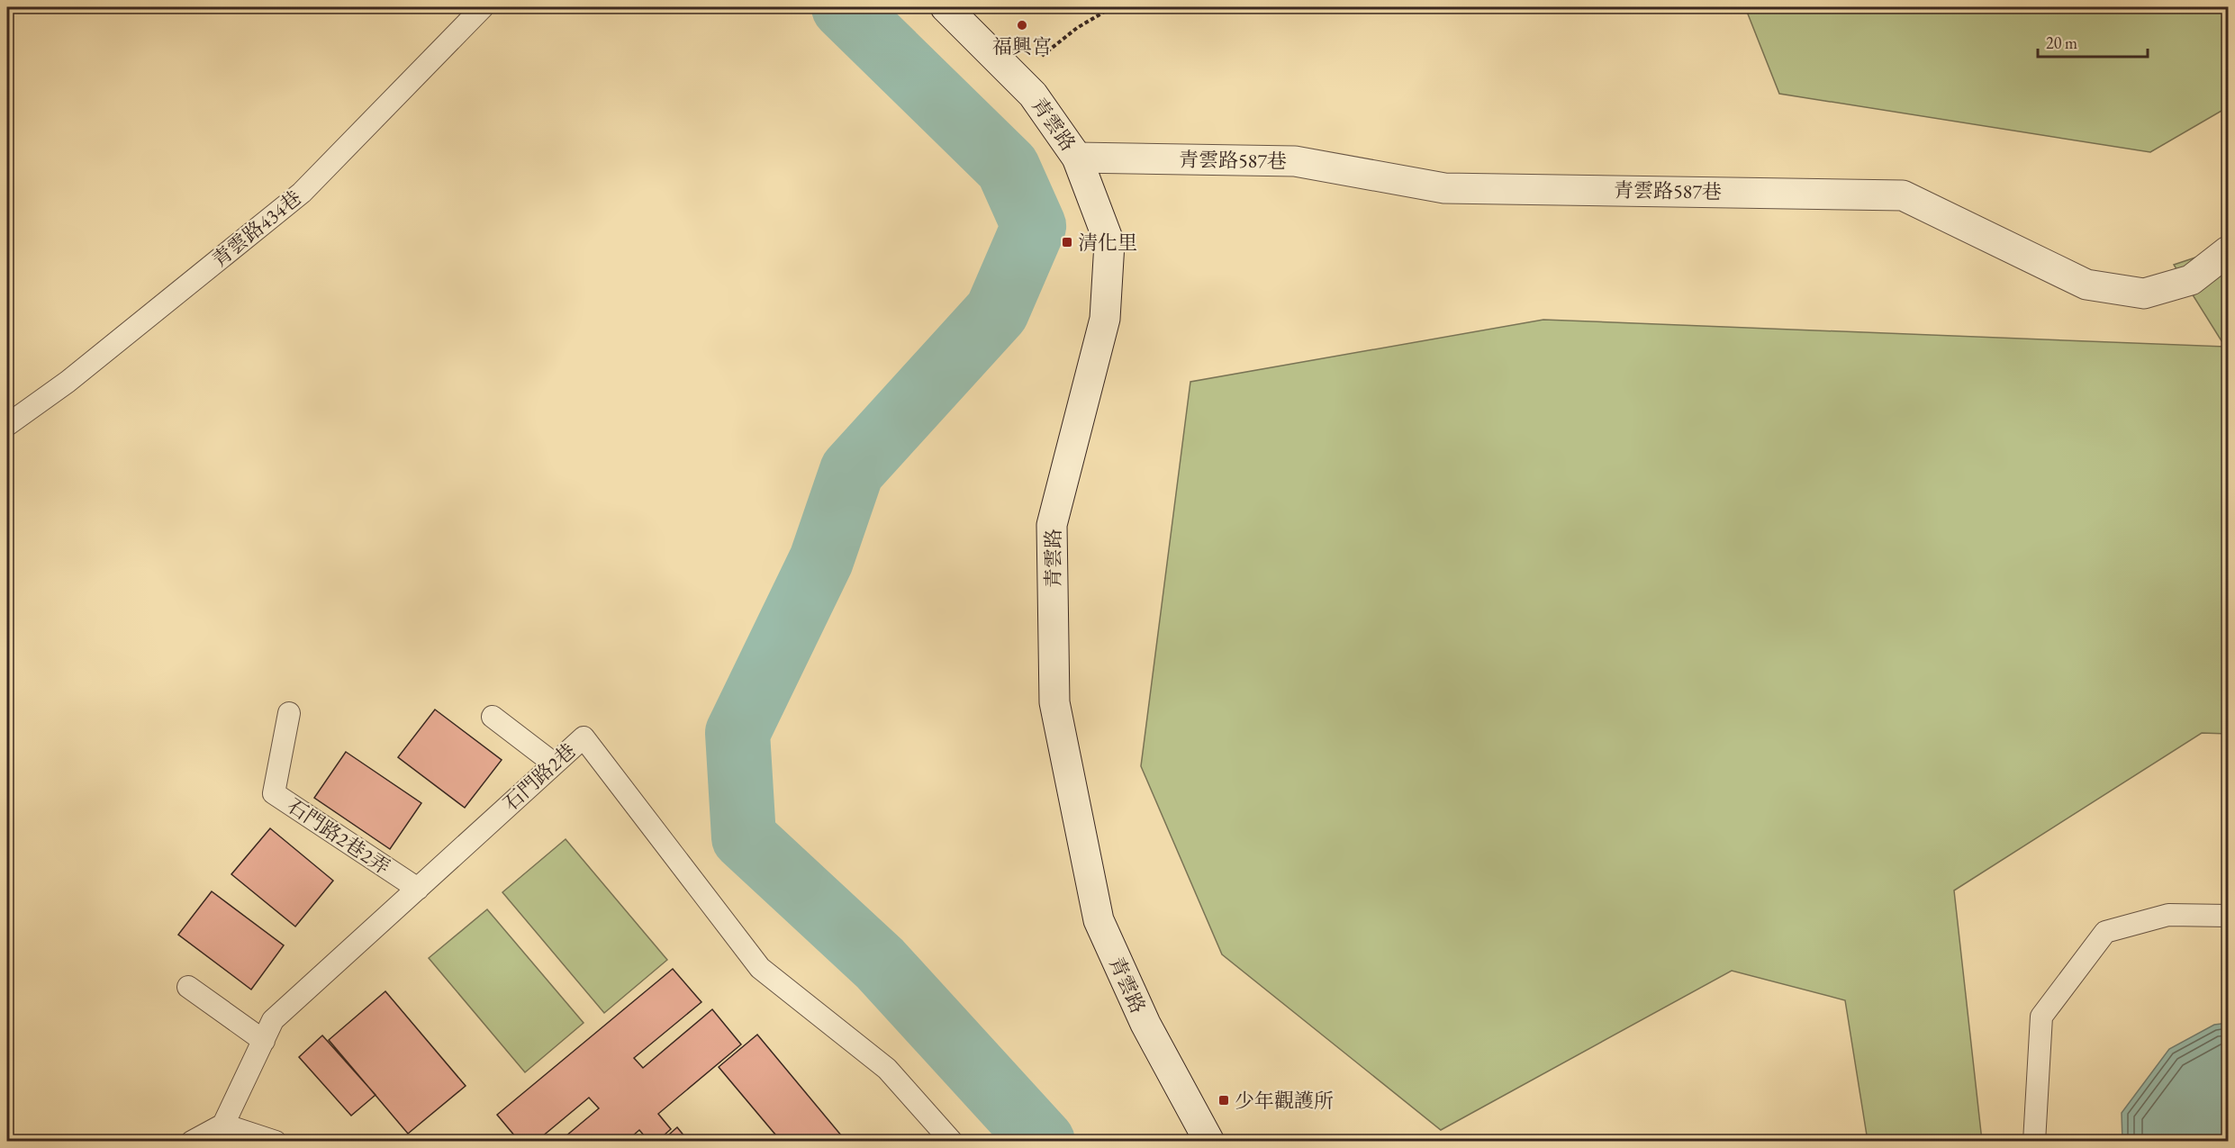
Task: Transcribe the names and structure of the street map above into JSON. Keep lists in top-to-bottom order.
{
  "streets": {
    "street": ["青雲路", "青雲路587巷"],
    "lane": ["青雲路434巷", "石門路2巷", "石門路2巷2弄"]
  },
  "crossings": [
    ["青雲路", "青雲路587巷"],
    ["石門路2巷", "石門路2巷2弄"]
  ],
  "places": {
    "other": ["福興宮"],
    "transit": ["清化里", "少年觀護所"]
  },
  "scale_bar": "20 m"
}
